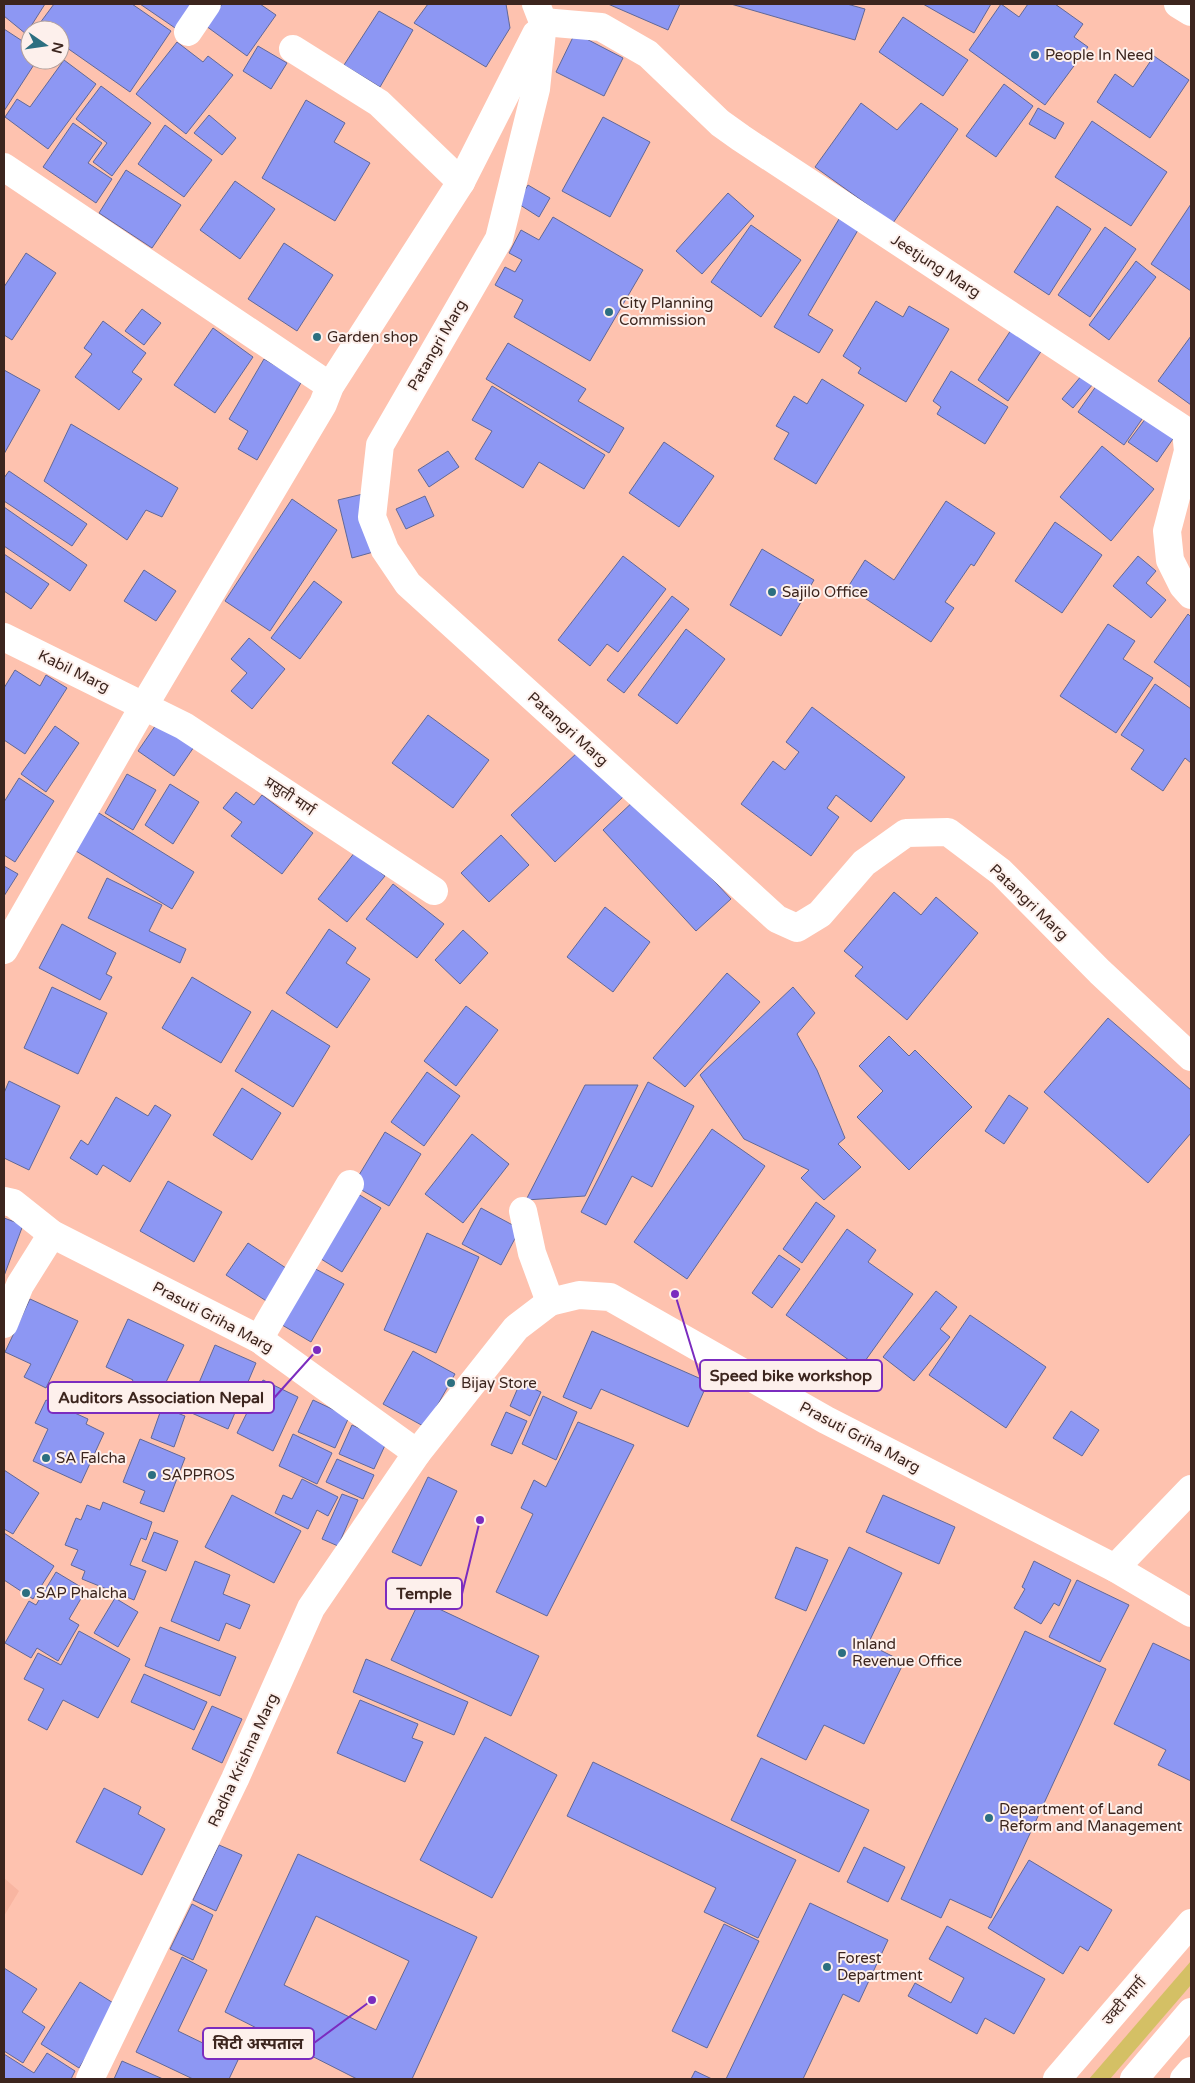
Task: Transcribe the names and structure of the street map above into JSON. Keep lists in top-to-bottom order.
{
  "streets": {
    "main road": [
      "Jeetjung Marg",
      "Patangri Marg",
      "Kabil Marg",
      "प्रसुती मार्ग",
      "Prasuti Griha Marg",
      "Radha Krishna Marg",
      "उक्टी मार्गा"
    ]
  },
  "crossings": [
    ["Jeetjung Marg", "Patangri Marg"],
    ["Kabil Marg", "प्रसुती मार्ग"],
    ["Prasuti Griha Marg", "Radha Krishna Marg"]
  ],
  "places": [
    "People In Need",
    "City Planning Commission",
    "Garden shop",
    "Sajilo Office",
    "Speed bike workshop",
    "Auditors Association Nepal",
    "Bijay Store",
    "SA Falcha",
    "SAPPROS",
    "Temple",
    "SAP Phalcha",
    "Inland Revenue Office",
    "Department of Land Reform and Management",
    "Forest Department",
    "सिटी अस्पताल"
  ],
  "north": "right"
}
